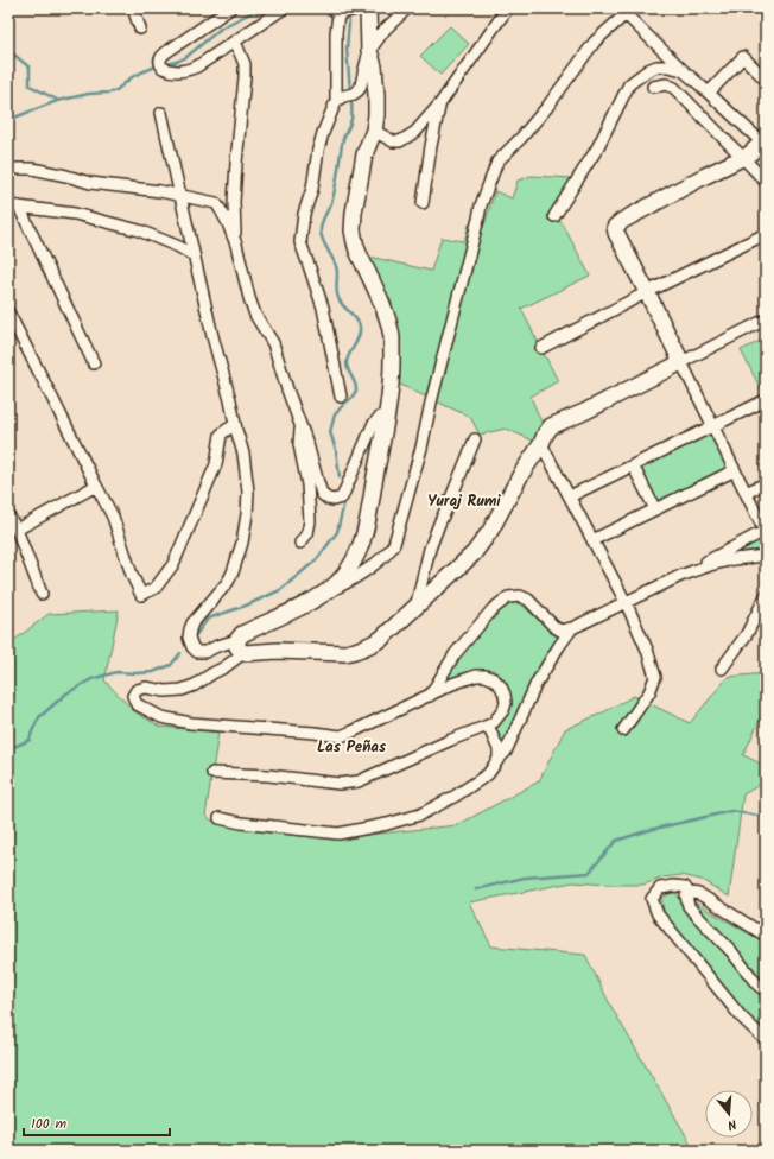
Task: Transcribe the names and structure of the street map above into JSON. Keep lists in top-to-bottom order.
{
  "districts": ["Yuraj Rumi", "Las Peñas"],
  "scale_bar": "100 m",
  "north": "bottom"
}
